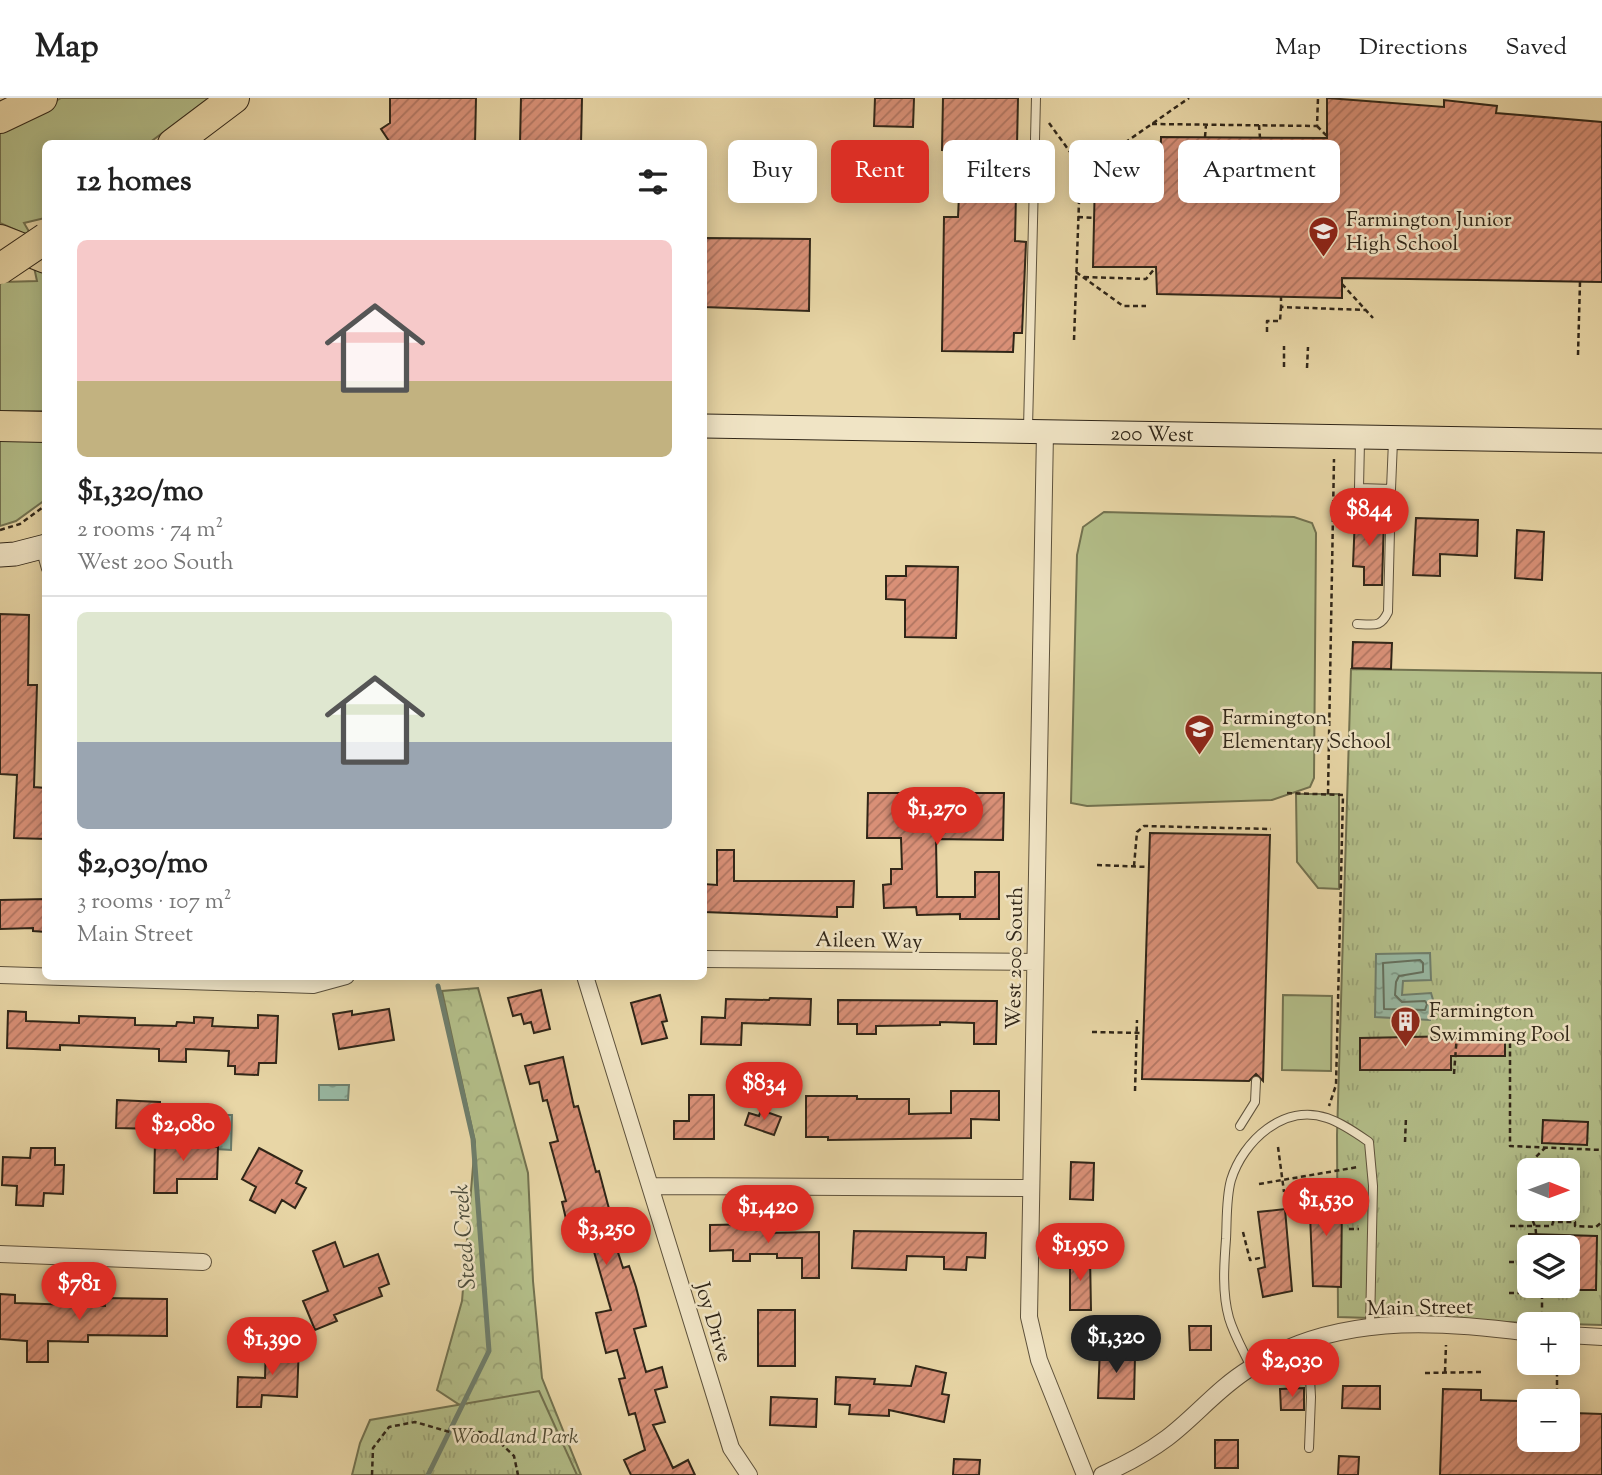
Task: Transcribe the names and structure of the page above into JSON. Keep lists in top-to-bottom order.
{
  "streets": {
    "main road": ["200 West"],
    "street": [
      "Aileen Way",
      "West 200 South",
      "Main Street",
      "Joy Drive"
    ]
  },
  "crossings": [
    ["200 West", "West 200 South"],
    ["Aileen Way", "West 200 South"]
  ],
  "water": ["Steed Creek"],
  "parks": ["Woodland Park"],
  "places": {
    "school or university": ["Farmington Junior High School", "Farmington Elementary School"],
    "building": ["Farmington Swimming Pool"]
  },
  "north": "right",
  "page": {
    "header": "Map",
    "nav": ["Map", "Directions", "Saved"],
    "chip": [
      "Buy",
      "Rent",
      "Filters",
      "New",
      "Apartment"
    ],
    "heading": "12 homes",
    "list": [
      {
        "name": "$1,320/mo",
        "note": "2 rooms · 74 m² · West 200 South"
      },
      {
        "name": "$2,030/mo",
        "note": "3 rooms · 107 m² · Main Street"
      }
    ],
    "price": [
      "$844",
      "$1,270",
      "$834",
      "$2,080",
      "$1,530",
      "$1,420",
      "$3,250",
      "$1,950",
      "$781",
      "$1,320",
      "$1,390",
      "$2,030"
    ],
    "map_buttons": ["+", "−"]
  }
}
